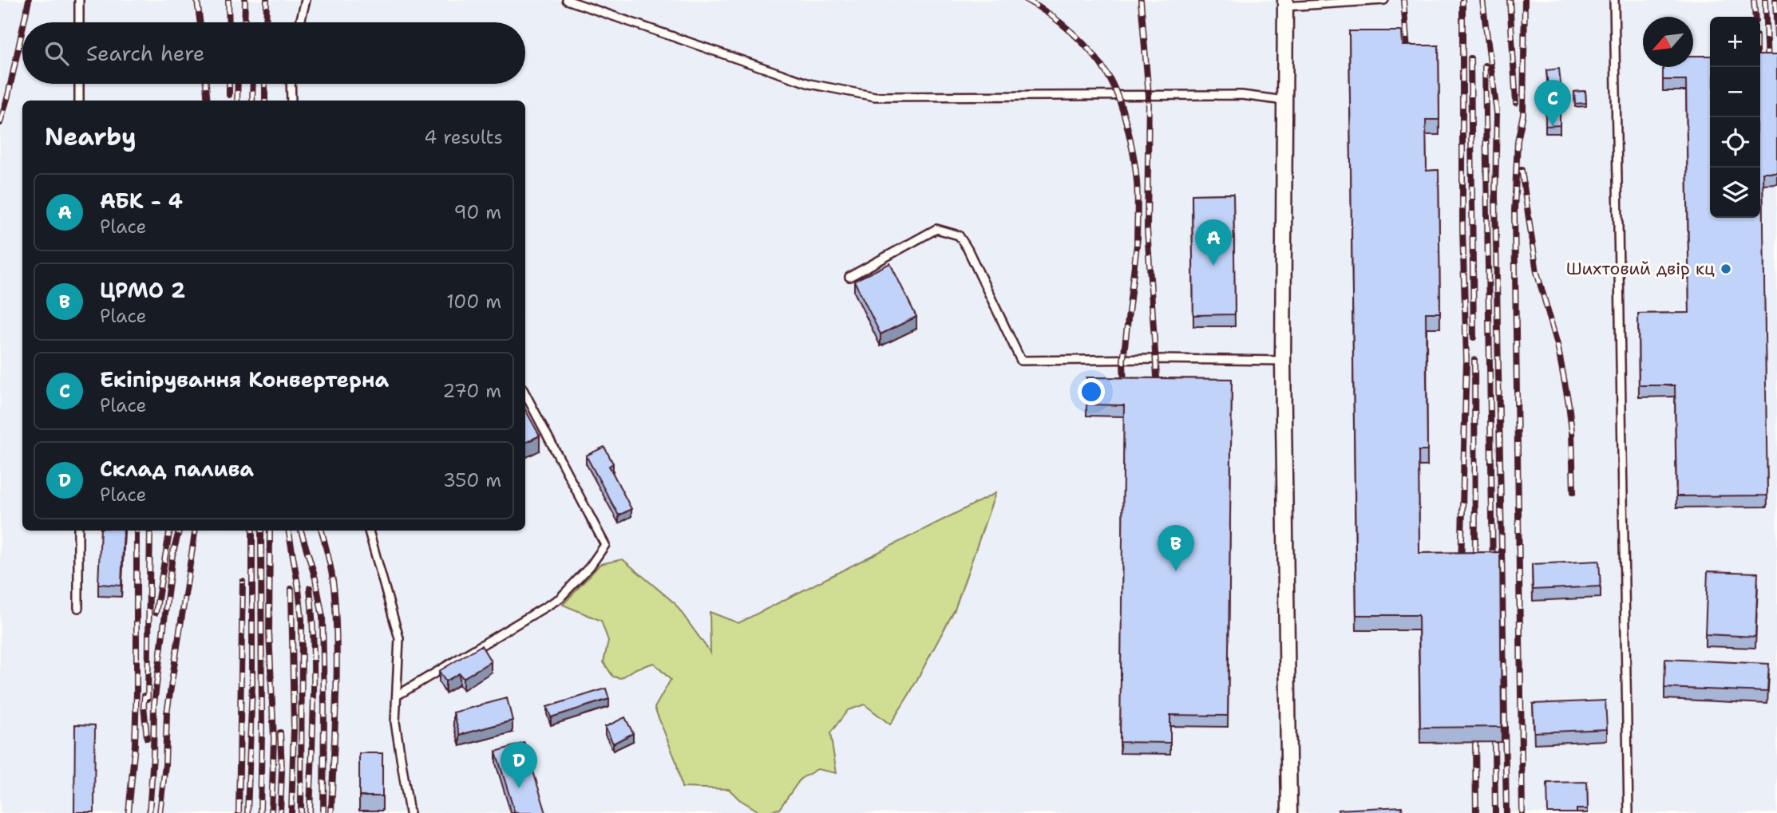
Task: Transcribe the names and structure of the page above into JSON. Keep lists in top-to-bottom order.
{
  "places": ["Шихтовий двір кц"],
  "north": "bottom left",
  "page": {
    "map_buttons": ["+", "−"],
    "search": "Search here",
    "pins": [
      "C",
      "A",
      "B",
      "D"
    ],
    "heading": ["Nearby", "4 results"],
    "list": [
      {
        "mark": "A",
        "name": "АБК - 4",
        "note": "Place",
        "value": "90 m"
      },
      {
        "mark": "B",
        "name": "ЦРМО 2",
        "note": "Place",
        "value": "100 m"
      },
      {
        "mark": "C",
        "name": "Екіпірування Конвертерна",
        "note": "Place",
        "value": "270 m"
      },
      {
        "mark": "D",
        "name": "Склад палива",
        "note": "Place",
        "value": "350 m"
      }
    ]
  }
}
